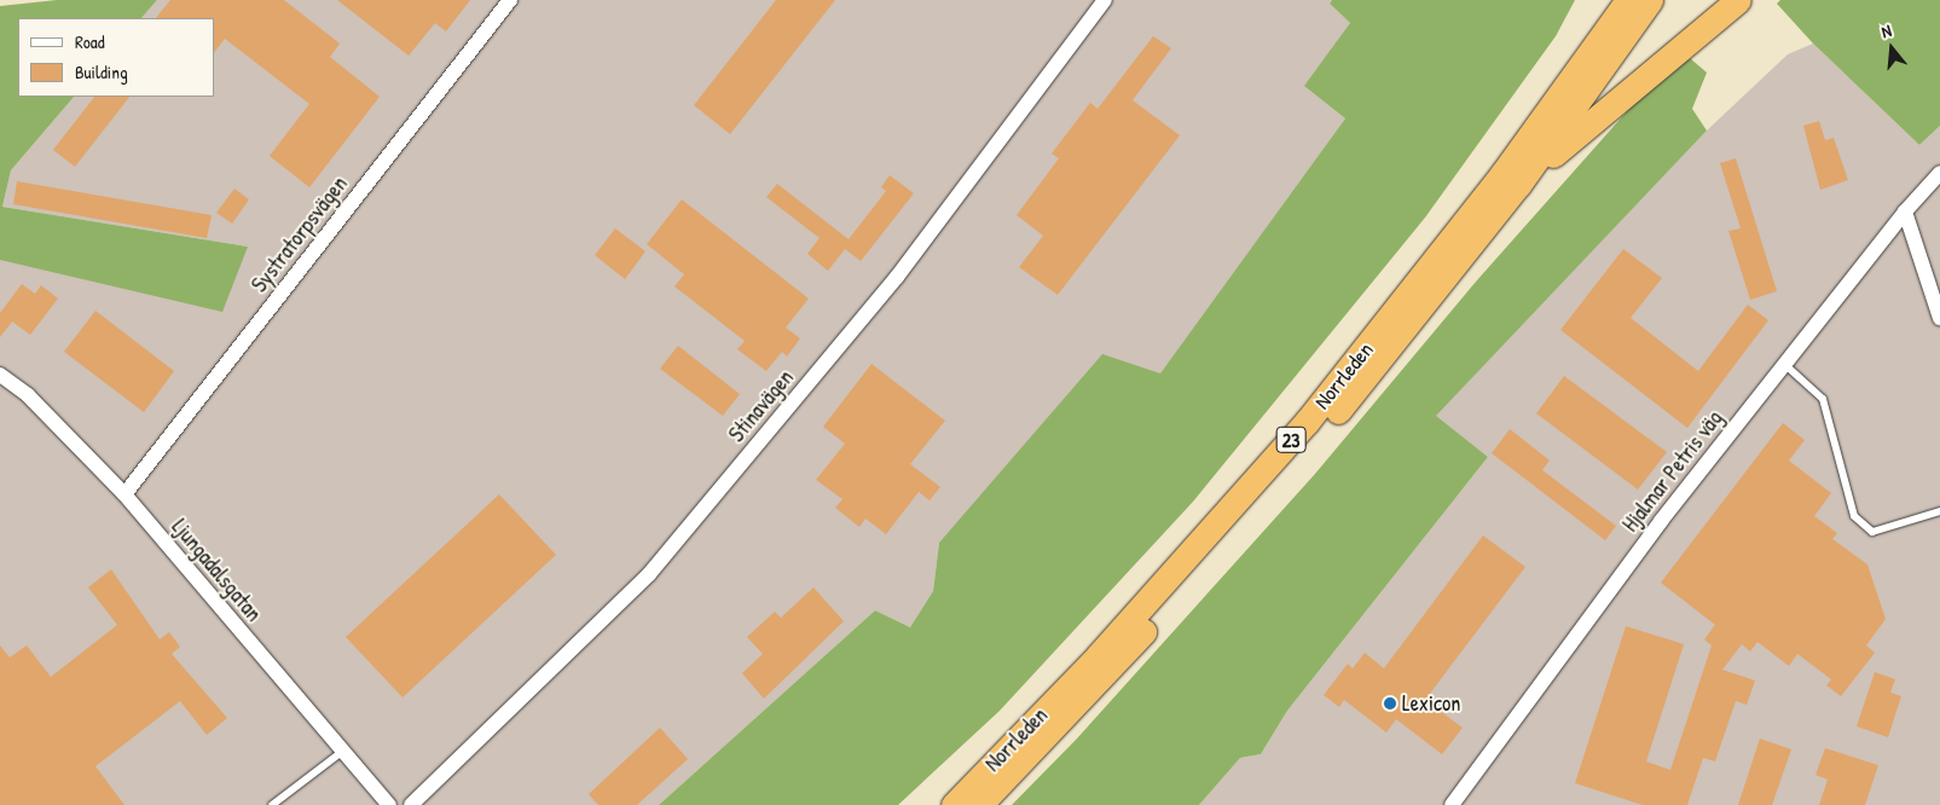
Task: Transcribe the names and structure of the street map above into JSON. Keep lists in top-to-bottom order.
{
  "streets": {
    "highway": ["Norrleden", "23"],
    "street": [
      "Systratorpsvägen",
      "Stinavägen",
      "Hjalmar Petris väg",
      "Ljungadalsgatan"
    ]
  },
  "crossings": [
    ["Systratorpsvägen", "Ljungadalsgatan"]
  ],
  "places": ["Lexicon"],
  "legend": ["Road", "Building"],
  "north": "top"
}
